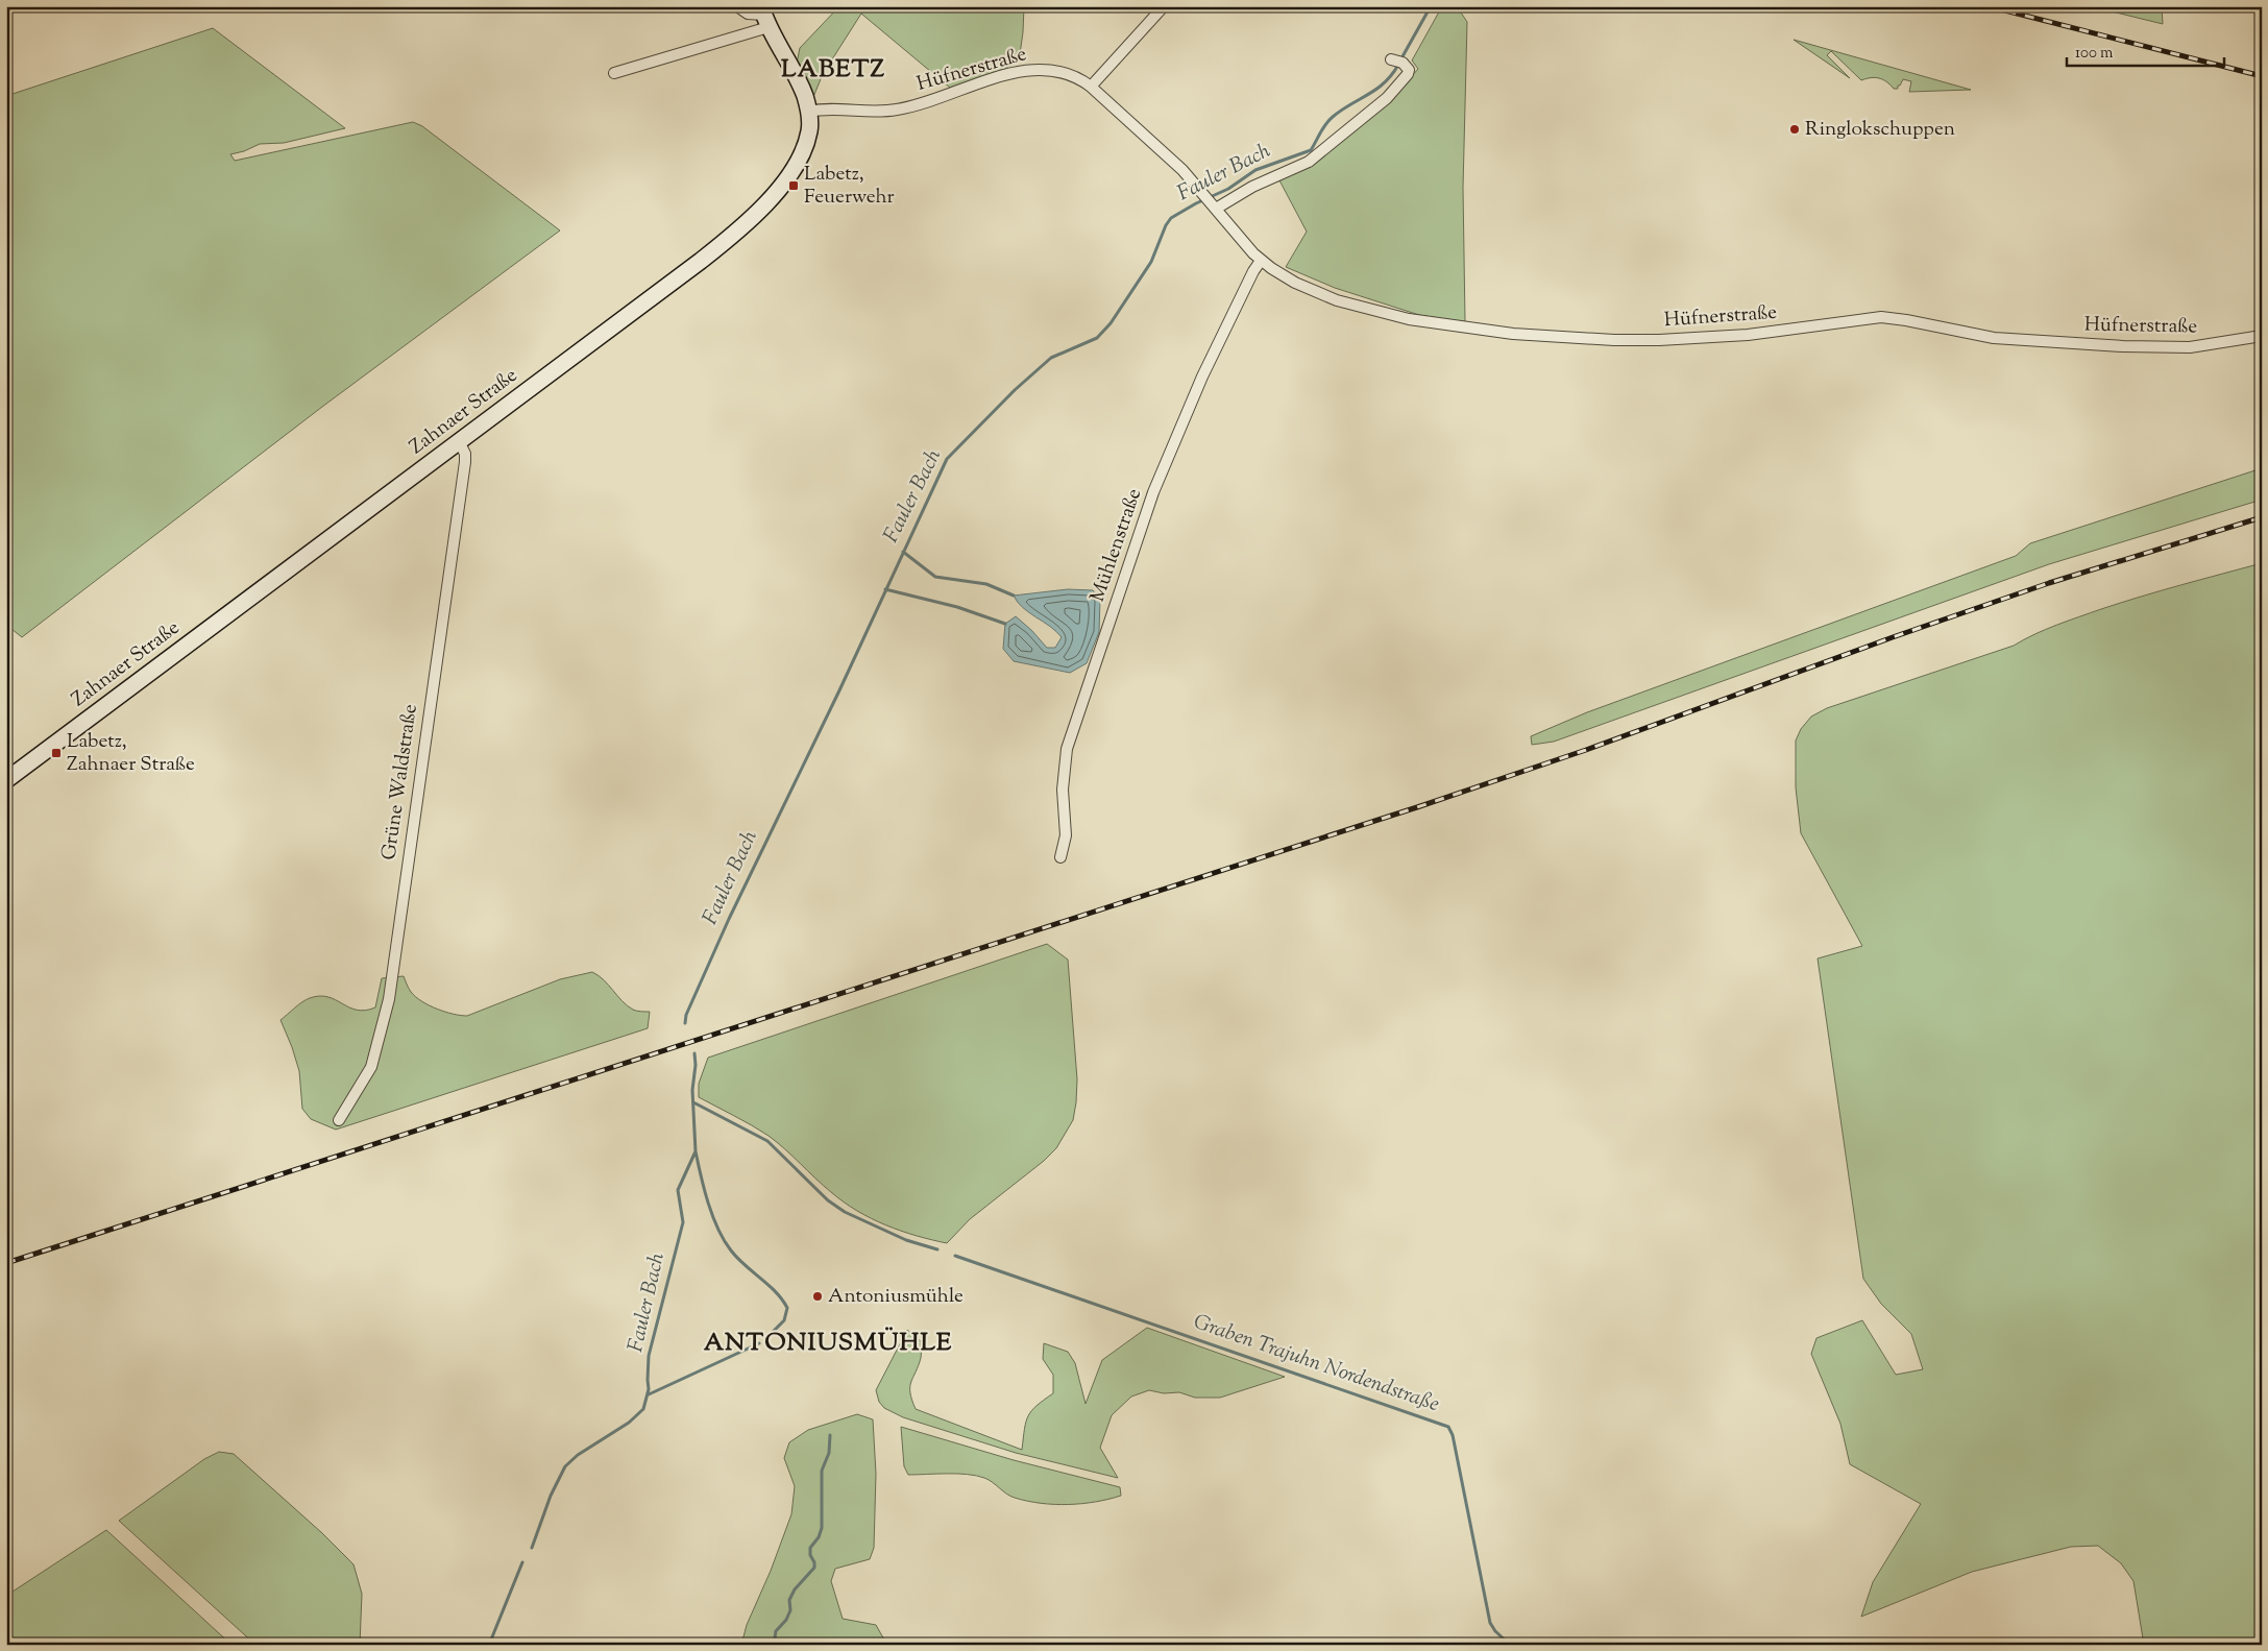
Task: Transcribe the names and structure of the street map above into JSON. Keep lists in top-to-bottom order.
{
  "streets": {
    "main road": ["Zahnaer Straße"],
    "street": ["Hüfnerstraße", "Mühlenstraße", "Grüne Waldstraße"]
  },
  "crossings": [
    ["Hüfnerstraße", "Zahnaer Straße"],
    ["Hüfnerstraße", "Mühlenstraße"],
    ["Zahnaer Straße", "Grüne Waldstraße"]
  ],
  "districts": ["LABETZ", "ANTONIUSMÜHLE"],
  "water": ["Fauler Bach", "Graben Trajuhn Nordendstraße"],
  "places": {
    "other": ["Ringlokschuppen", "Antoniusmühle"],
    "transit": ["Labetz, Feuerwehr", "Labetz, Zahnaer Straße"]
  },
  "scale_bar": "100 m"
}
